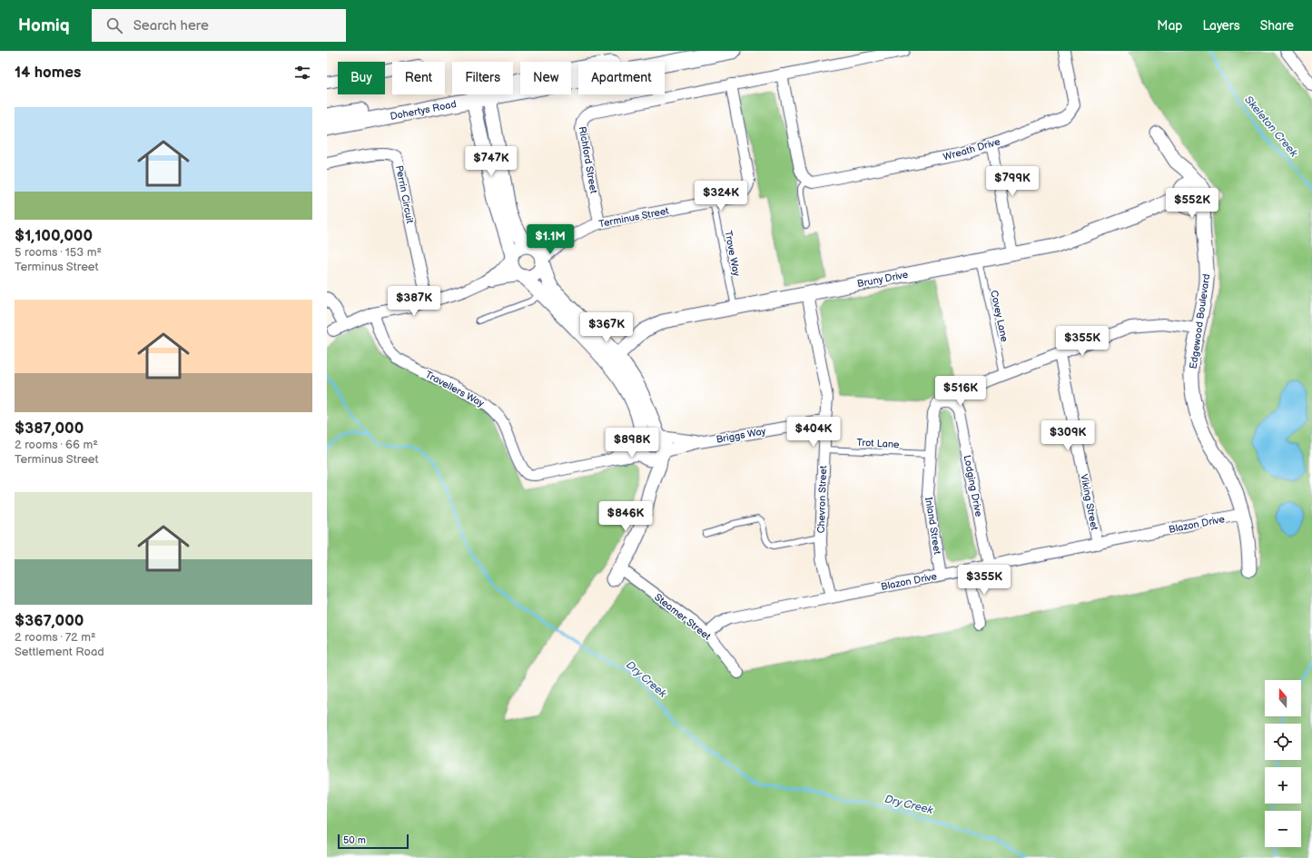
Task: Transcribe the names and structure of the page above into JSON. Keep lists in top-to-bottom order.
{
  "streets": {
    "main road": ["Dohertys Road"],
    "street": [
      "Wreath Drive",
      "Richford Street",
      "Perrin Circuit",
      "Terminus Street",
      "Bruny Drive",
      "Edgewood Boulevard",
      "Travellers Way",
      "Briggs Way",
      "Lodging Drive",
      "Chevron Street",
      "Viking Street",
      "Blazon Drive",
      "Inland Street",
      "Steamer Street"
    ],
    "lane": ["Trove Way", "Covey Lane", "Trot Lane"]
  },
  "crossings": [
    ["Richford Street", "Terminus Street"],
    ["Terminus Street", "Trove Way"],
    ["Trove Way", "Bruny Drive"],
    ["Bruny Drive", "Covey Lane"],
    ["Bruny Drive", "Edgewood Boulevard"],
    ["Bruny Drive", "Chevron Street"],
    ["Edgewood Boulevard", "Blazon Drive"],
    ["Briggs Way", "Chevron Street"],
    ["Trot Lane", "Chevron Street"],
    ["Trot Lane", "Inland Street"],
    ["Lodging Drive", "Blazon Drive"],
    ["Lodging Drive", "Inland Street"],
    ["Chevron Street", "Blazon Drive"],
    ["Viking Street", "Blazon Drive"],
    ["Blazon Drive", "Inland Street"],
    ["Blazon Drive", "Steamer Street"]
  ],
  "water": ["Skeleton Creek", "Dry Creek"],
  "scale_bar": "50 m",
  "north": "top",
  "page": {
    "header": "Homiq",
    "search": "Search here",
    "nav": ["Map", "Layers", "Share"],
    "heading": "14 homes",
    "chip": [
      "Buy",
      "Rent",
      "Filters",
      "New",
      "Apartment"
    ],
    "list": [
      {
        "name": "$1,100,000",
        "note": "5 rooms · 153 m² · Terminus Street"
      },
      {
        "name": "$387,000",
        "note": "2 rooms · 66 m² · Terminus Street"
      },
      {
        "name": "$367,000",
        "note": "2 rooms · 72 m² · Settlement Road"
      }
    ],
    "price": [
      "$747K",
      "$799K",
      "$324K",
      "$552K",
      "$1.1M",
      "$387K",
      "$367K",
      "$355K",
      "$516K",
      "$404K",
      "$309K",
      "$898K",
      "$846K",
      "$355K"
    ],
    "map_buttons": ["+", "−"],
    "scale": "50 m"
  }
}
